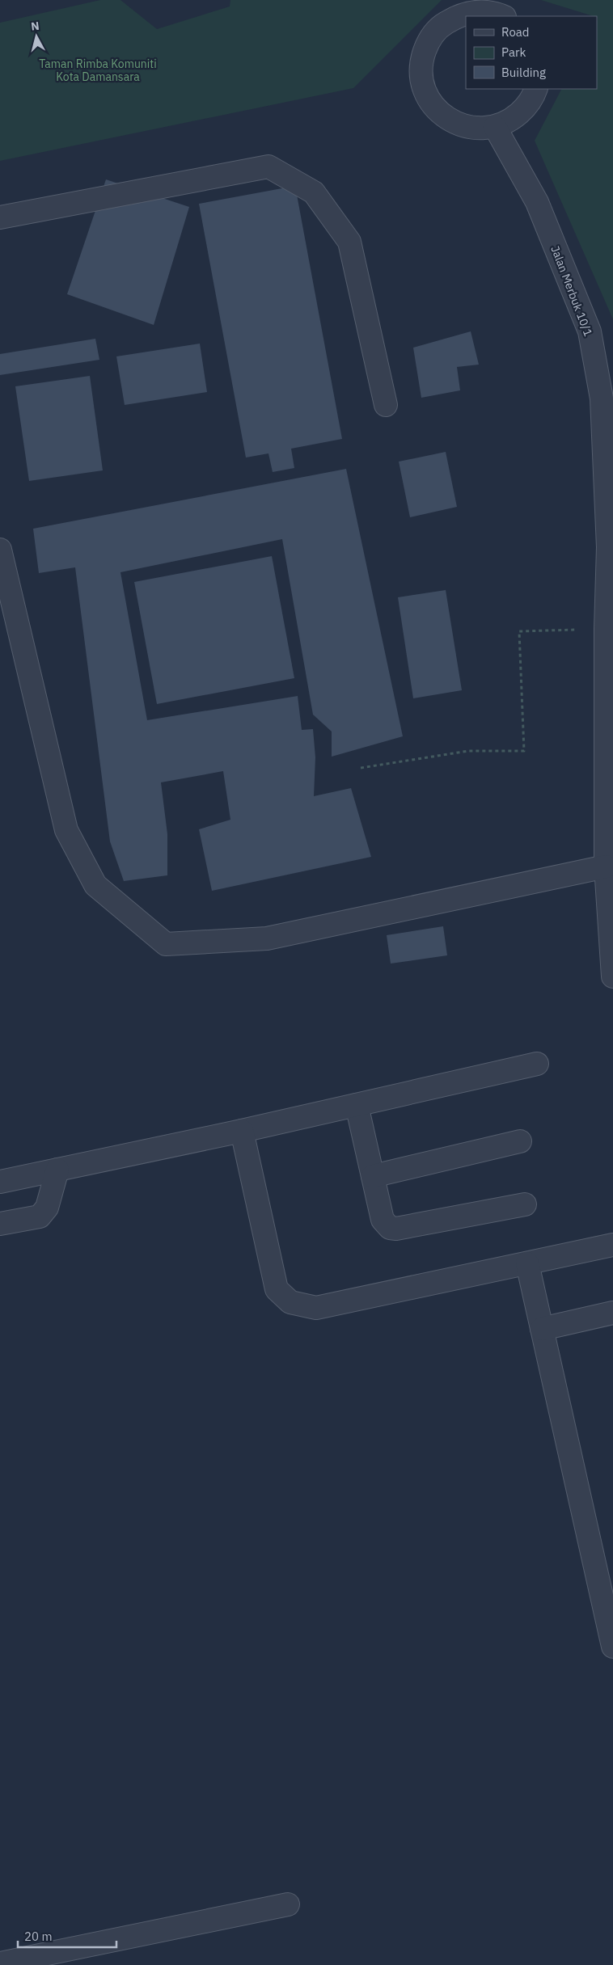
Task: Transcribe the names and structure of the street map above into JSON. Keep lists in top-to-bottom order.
{
  "streets": {
    "street": ["Jalan Merbuk 10/1"]
  },
  "parks": ["Taman Rimba Komuniti Kota Damansara"],
  "legend": ["Road", "Park", "Building"],
  "scale_bar": "20 m",
  "north": "top"
}
